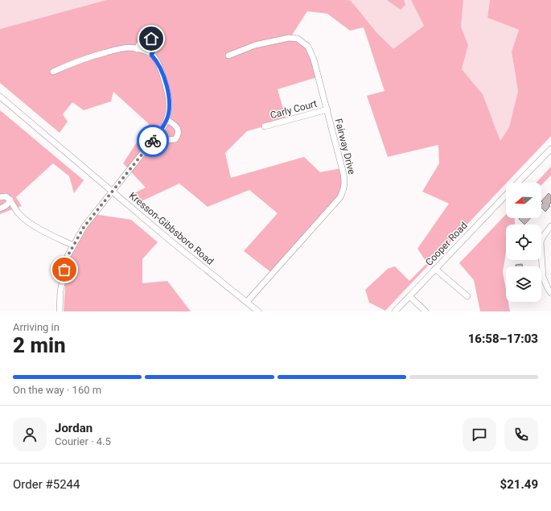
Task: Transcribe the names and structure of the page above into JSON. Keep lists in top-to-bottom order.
{
  "streets": {
    "street": [
      "Carly Court",
      "Fairway Drive",
      "Kresson-Gibbsboro Road",
      "Cooper Road"
    ]
  },
  "crossings": [
    ["Carly Court", "Fairway Drive"],
    ["Fairway Drive", "Kresson-Gibbsboro Road"]
  ],
  "north": "left",
  "page": {
    "heading": ["2 min", "Arriving in", "16:58–17:03"],
    "panel": [
      "Jordan",
      "Courier · 4.5",
      "Order #5244",
      "$21.49"
    ],
    "bar": "On the way · 160 m"
  }
}
